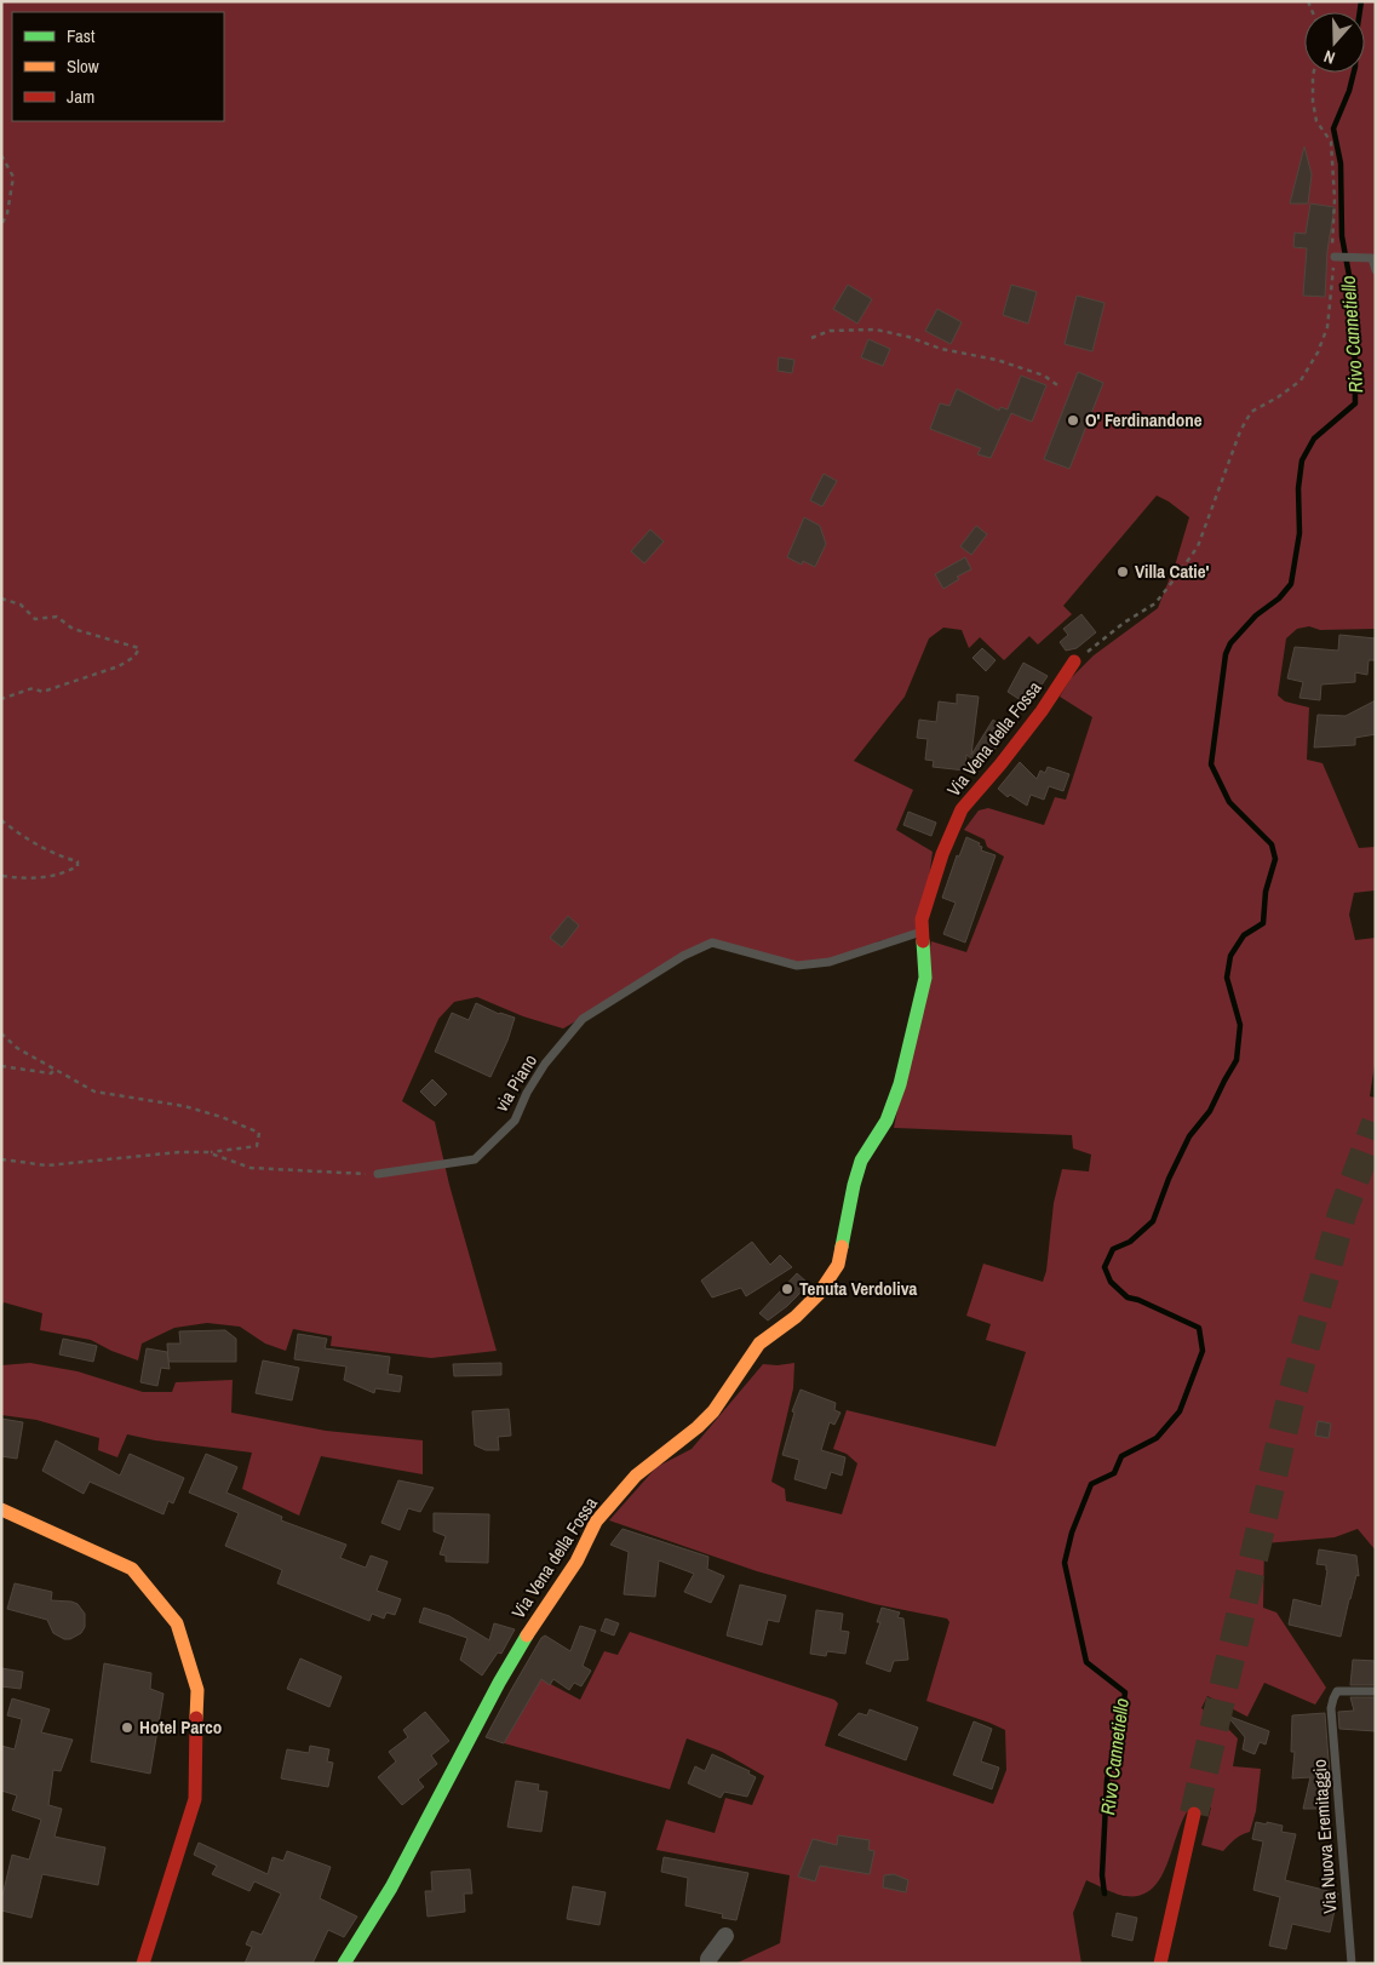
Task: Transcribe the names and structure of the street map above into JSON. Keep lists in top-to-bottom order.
{
  "streets": {
    "main road": ["Via Vena della Fossa"],
    "lane": ["via Piano", "Via Nuova Eremitaggio"]
  },
  "crossings": [
    ["Via Vena della Fossa", "via Piano"]
  ],
  "water": ["Rivo Cannetiello"],
  "places": [
    "O' Ferdinandone",
    "Villa Catie'",
    "Tenuta Verdoliva",
    "Hotel Parco"
  ],
  "legend": ["Fast", "Slow", "Jam"],
  "north": "bottom"
}
